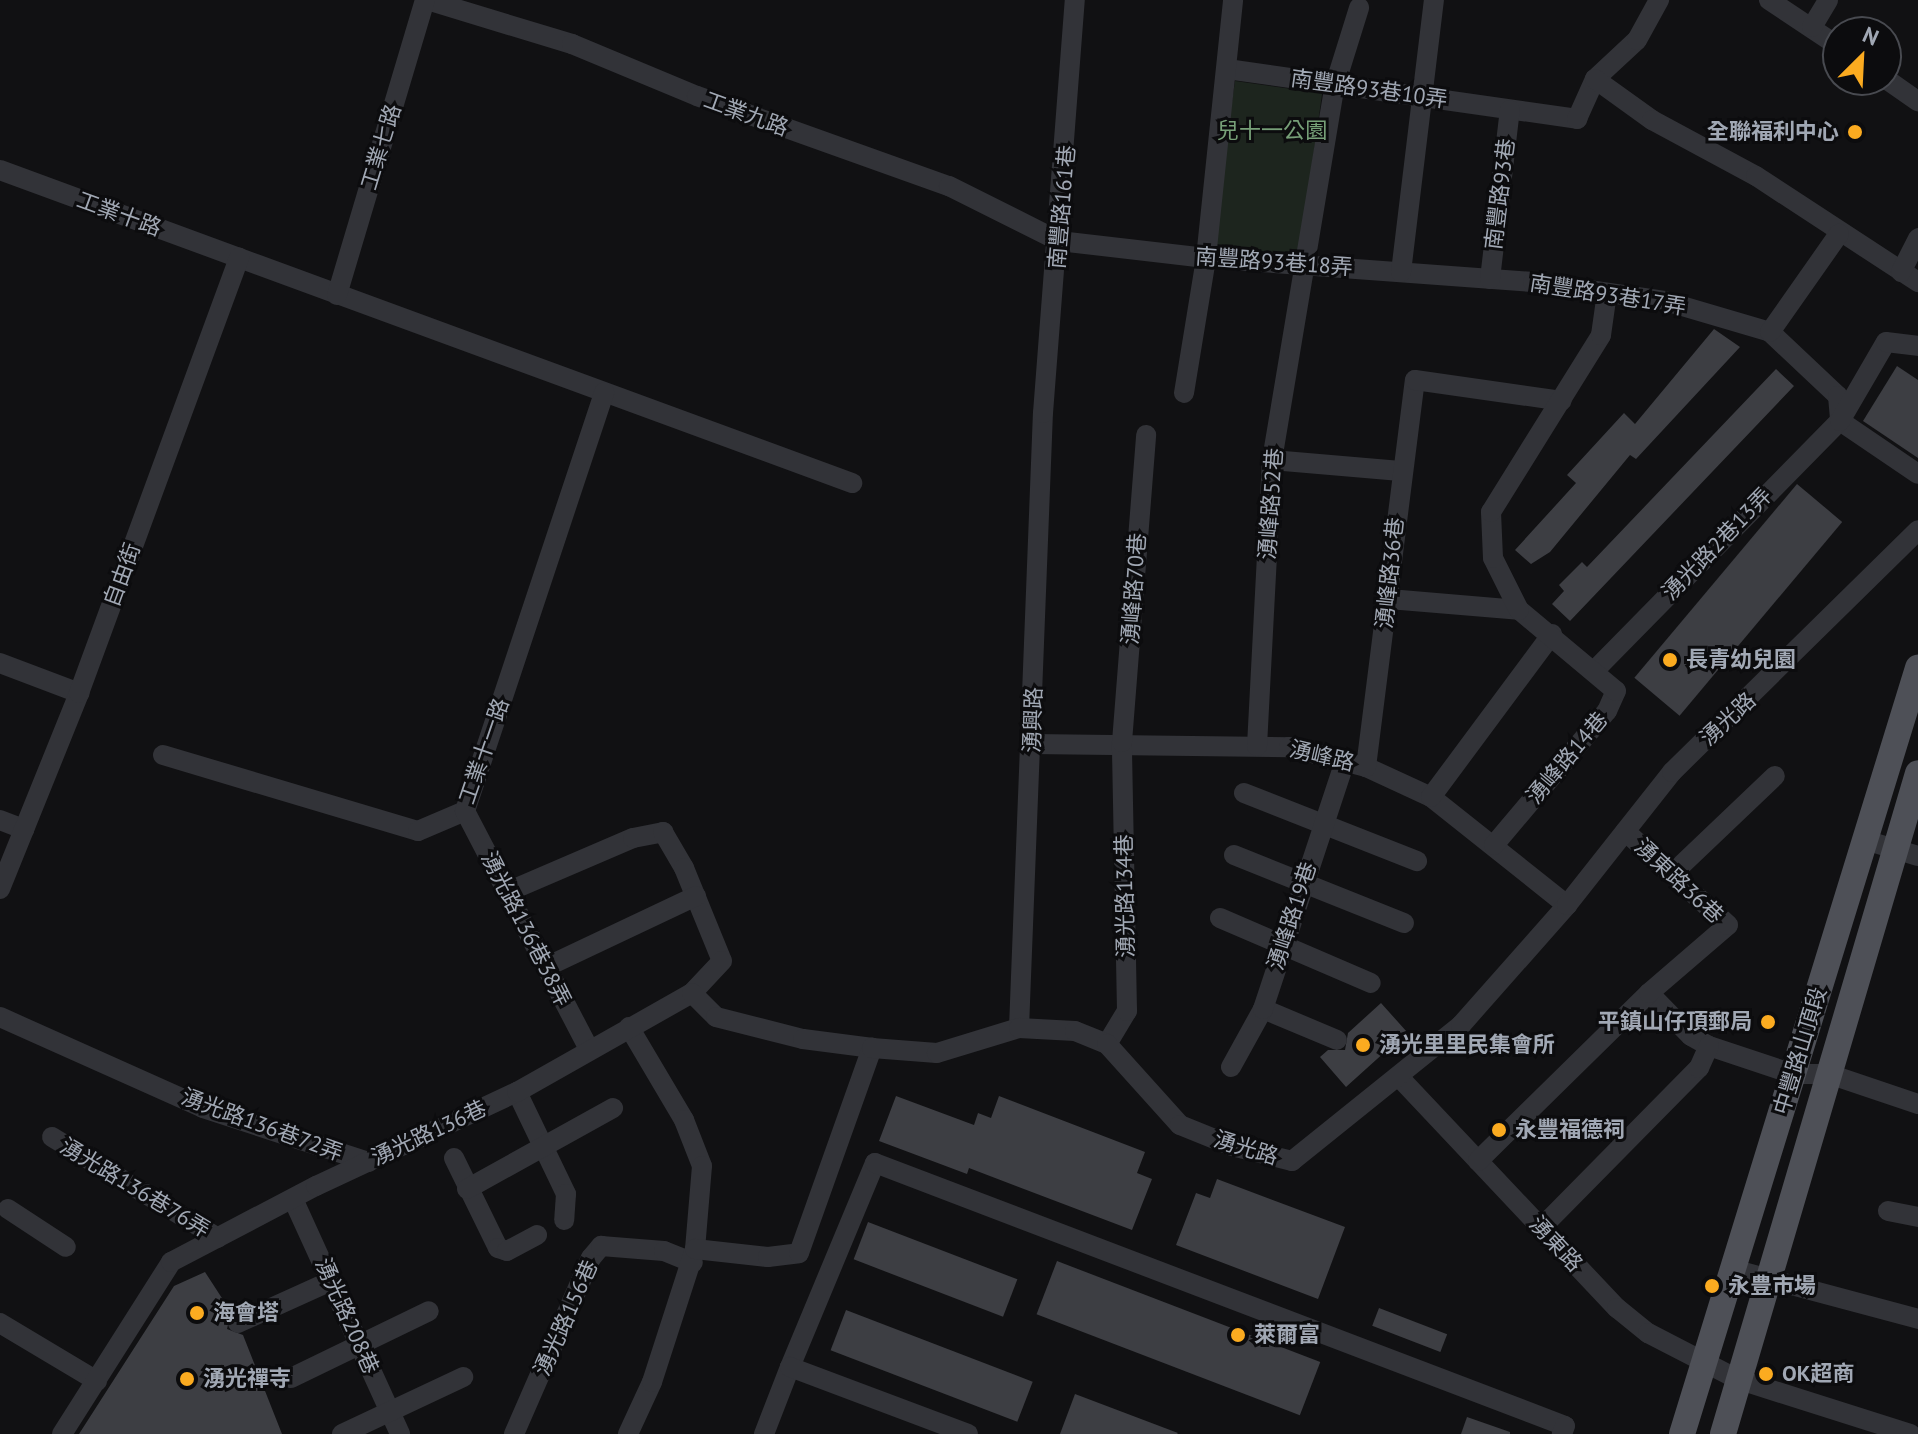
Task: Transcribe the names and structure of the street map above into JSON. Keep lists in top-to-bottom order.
{
  "streets": {
    "main road": ["中豐路山頂段"],
    "street": [
      "南豐路93巷10弄",
      "工業九路",
      "工業七路",
      "南豐路93巷",
      "南豐路161巷",
      "工業十路",
      "南豐路93巷18弄",
      "南豐路93巷17弄",
      "湧峰路52巷",
      "湧光路2巷13弄",
      "湧峰路36巷",
      "自由街",
      "湧峰路70巷",
      "湧光路",
      "湧興路",
      "工業十一路",
      "湧峰路",
      "湧峰路14巷",
      "湧東路36巷",
      "湧光路134巷",
      "湧峰路19巷",
      "湧光路136巷38弄",
      "湧光路136巷72弄",
      "湧光路136巷",
      "湧光路136巷76弄",
      "湧東路",
      "湧光路208巷",
      "湧光路156巷"
    ]
  },
  "crossings": [
    ["南豐路93巷10弄", "南豐路93巷"],
    ["南豐路93巷10弄", "湧峰路52巷"],
    ["工業九路", "工業七路"],
    ["工業九路", "南豐路161巷"],
    ["工業九路", "南豐路93巷18弄"],
    ["工業七路", "工業十路"],
    ["南豐路93巷", "南豐路93巷18弄"],
    ["南豐路93巷", "南豐路93巷17弄"],
    ["南豐路161巷", "南豐路93巷18弄"],
    ["南豐路161巷", "湧興路"],
    ["工業十路", "自由街"],
    ["工業十路", "工業十一路"],
    ["南豐路93巷18弄", "南豐路93巷17弄"],
    ["南豐路93巷18弄", "湧峰路52巷"],
    ["湧峰路52巷", "湧峰路"],
    ["湧光路2巷13弄", "湧峰路14巷"],
    ["湧峰路36巷", "湧峰路"],
    ["湧峰路70巷", "湧峰路"],
    ["湧峰路70巷", "湧光路134巷"],
    ["湧光路", "湧興路"],
    ["湧光路", "湧峰路"],
    ["湧光路", "湧東路36巷"],
    ["湧光路", "湧光路134巷"],
    ["湧光路", "湧東路"],
    ["湧興路", "湧峰路"],
    ["工業十一路", "湧光路136巷38弄"],
    ["湧峰路", "湧峰路14巷"],
    ["湧峰路", "湧光路134巷"],
    ["湧峰路", "湧峰路19巷"],
    ["湧東路36巷", "湧東路"],
    ["湧光路136巷38弄", "湧光路136巷"],
    ["中豐路山頂段", "湧東路"],
    ["湧光路136巷72弄", "湧光路136巷"],
    ["湧光路136巷", "湧光路136巷76弄"],
    ["湧光路136巷", "湧光路208巷"]
  ],
  "parks": ["兒十一公園"],
  "places": [
    "全聯福利中心",
    "長青幼兒園",
    "平鎮山仔頂郵局",
    "湧光里里民集會所",
    "永豐福德祠",
    "永豊市場",
    "海會塔",
    "萊爾富",
    "OK超商",
    "湧光禪寺"
  ],
  "north": "top right"
}
